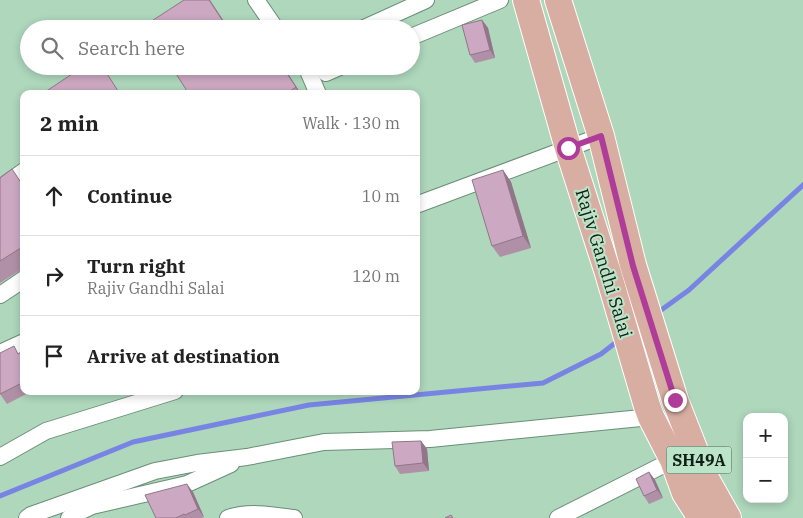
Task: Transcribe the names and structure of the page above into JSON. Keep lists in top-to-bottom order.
{
  "streets": {
    "main road": ["Rajiv Gandhi Salai", "SH49A"]
  },
  "page": {
    "search": "Search here",
    "heading": ["2 min", "Walk · 130 m"],
    "list": [
      ["Continue", "10 m"],
      ["Turn right", "Rajiv Gandhi Salai", "120 m"],
      "Arrive at destination"
    ],
    "map_buttons": ["+", "−"]
  }
}
